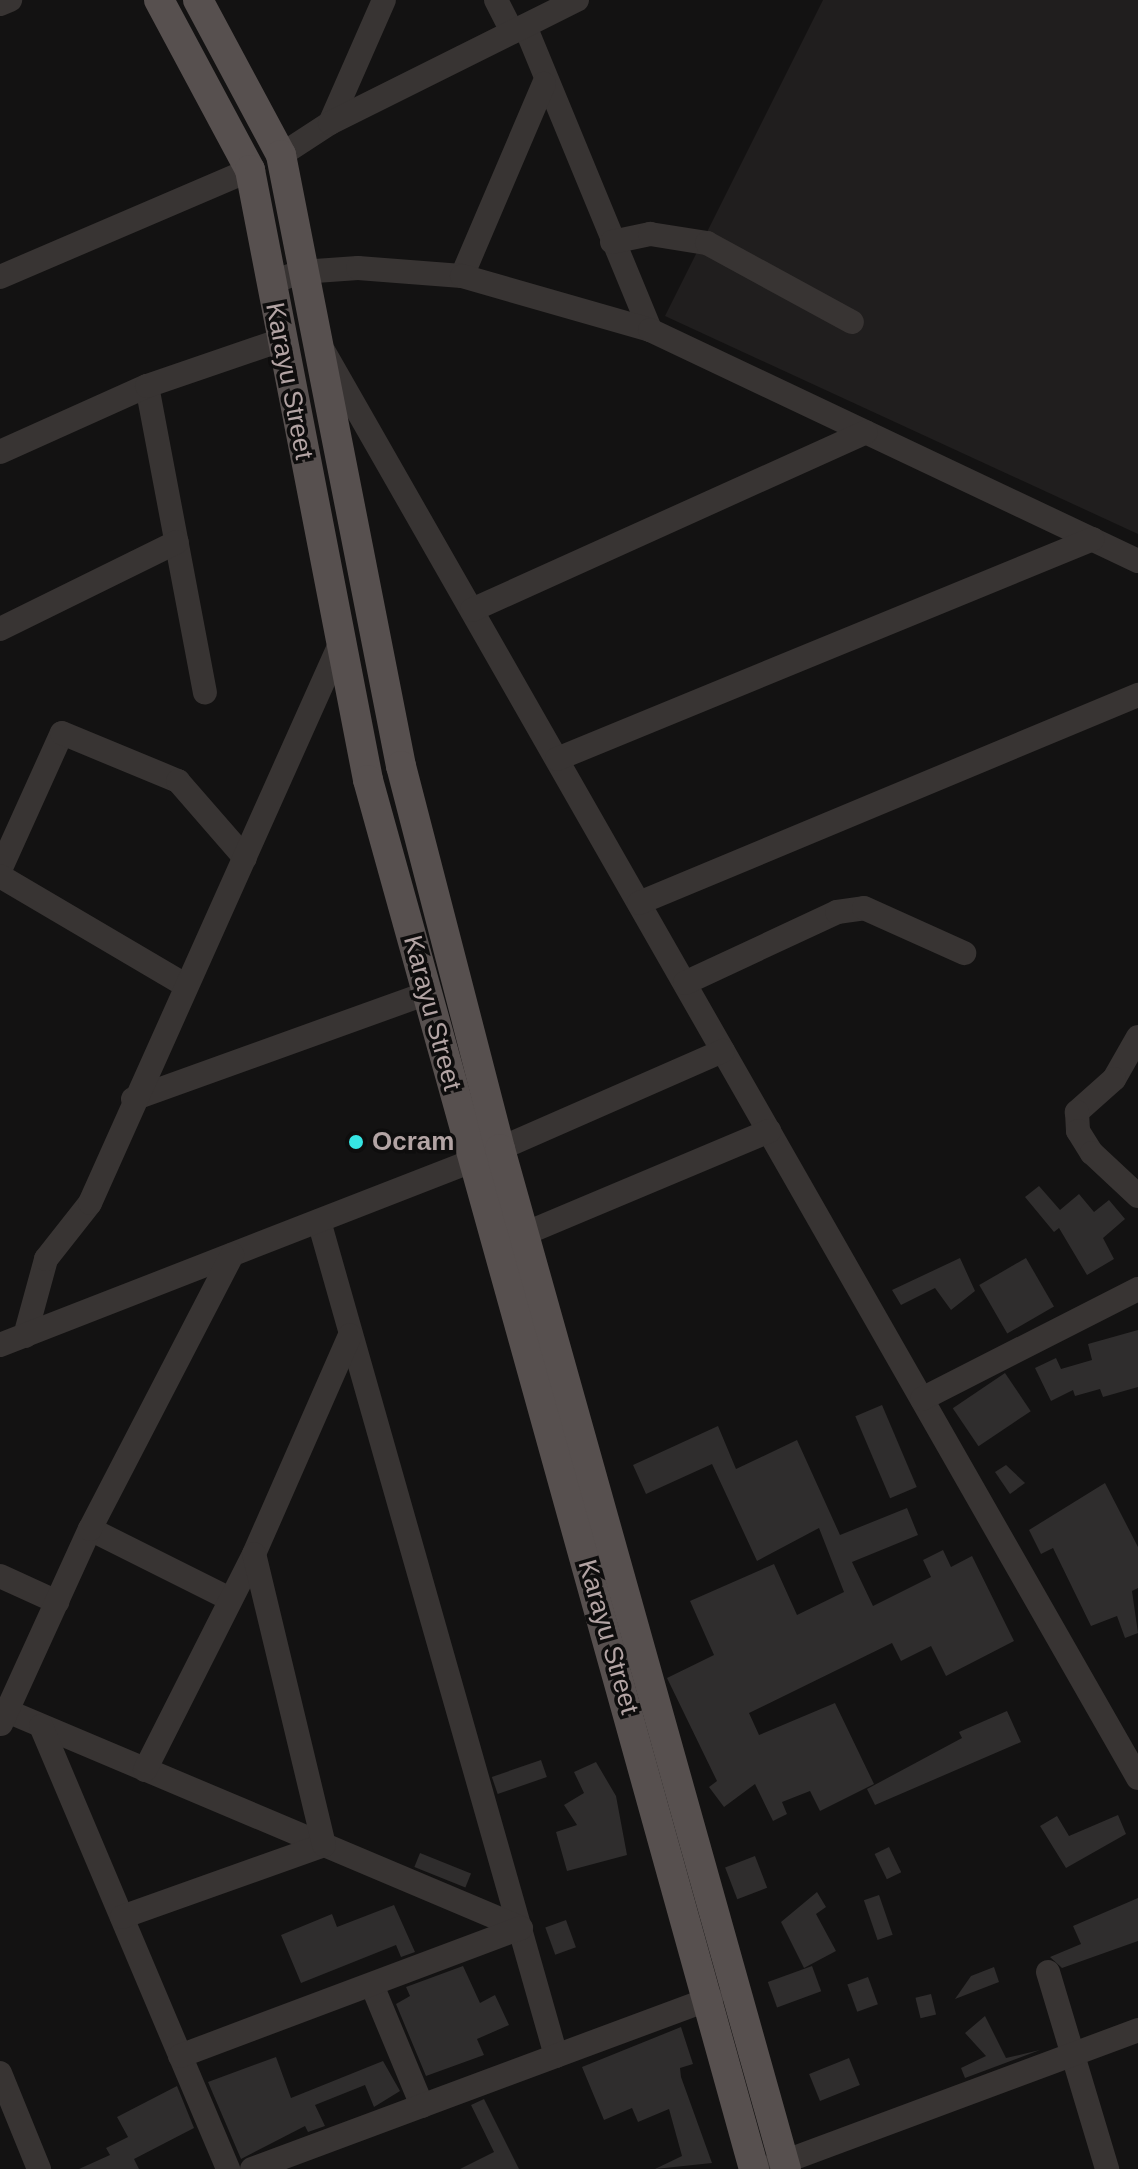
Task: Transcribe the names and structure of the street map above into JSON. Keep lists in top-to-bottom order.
{
  "streets": {
    "main road": ["Karayu Street"]
  },
  "places": ["Ocram"]
}
